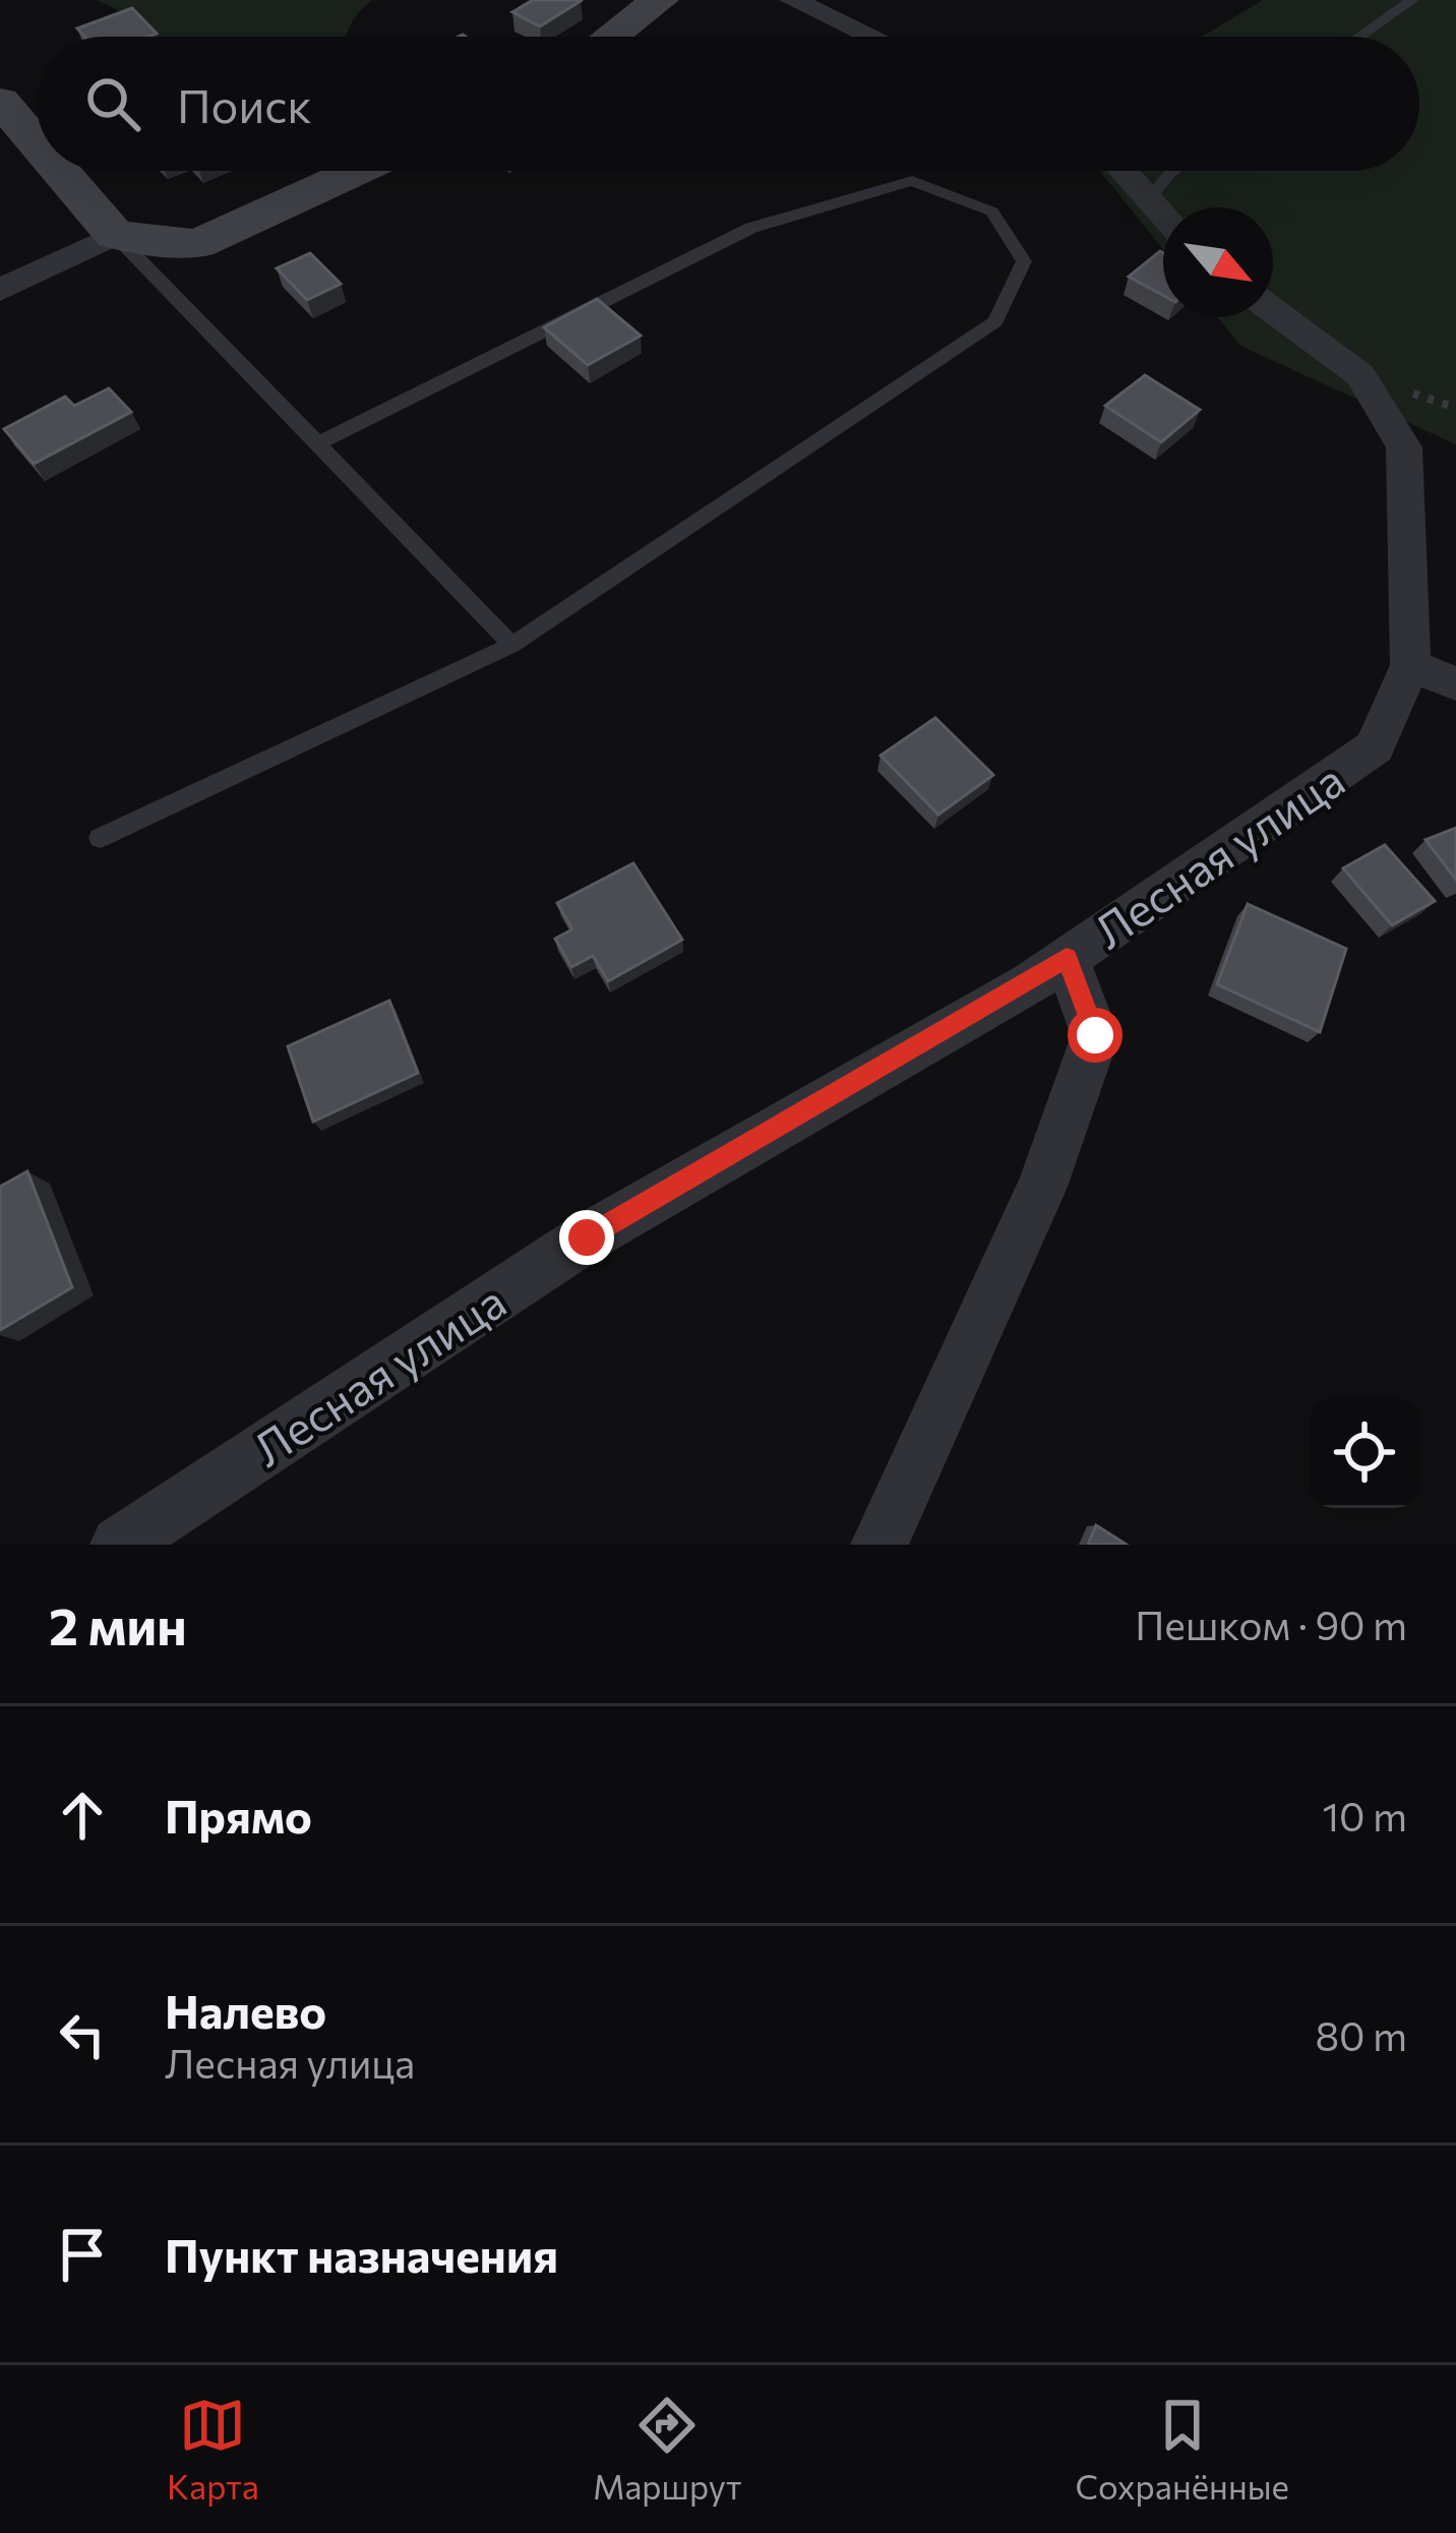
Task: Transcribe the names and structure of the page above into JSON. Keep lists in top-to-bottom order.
{
  "streets": {
    "street": ["Лесная улица"]
  },
  "north": "bottom right",
  "page": {
    "search": "Поиск",
    "heading": ["2 мин", "Пешком · 90 m"],
    "list": [
      ["Прямо", "10 m"],
      ["Налево", "Лесная улица", "80 m"],
      "Пункт назначения"
    ],
    "nav": ["Карта", "Маршрут", "Сохранённые"]
  }
}
